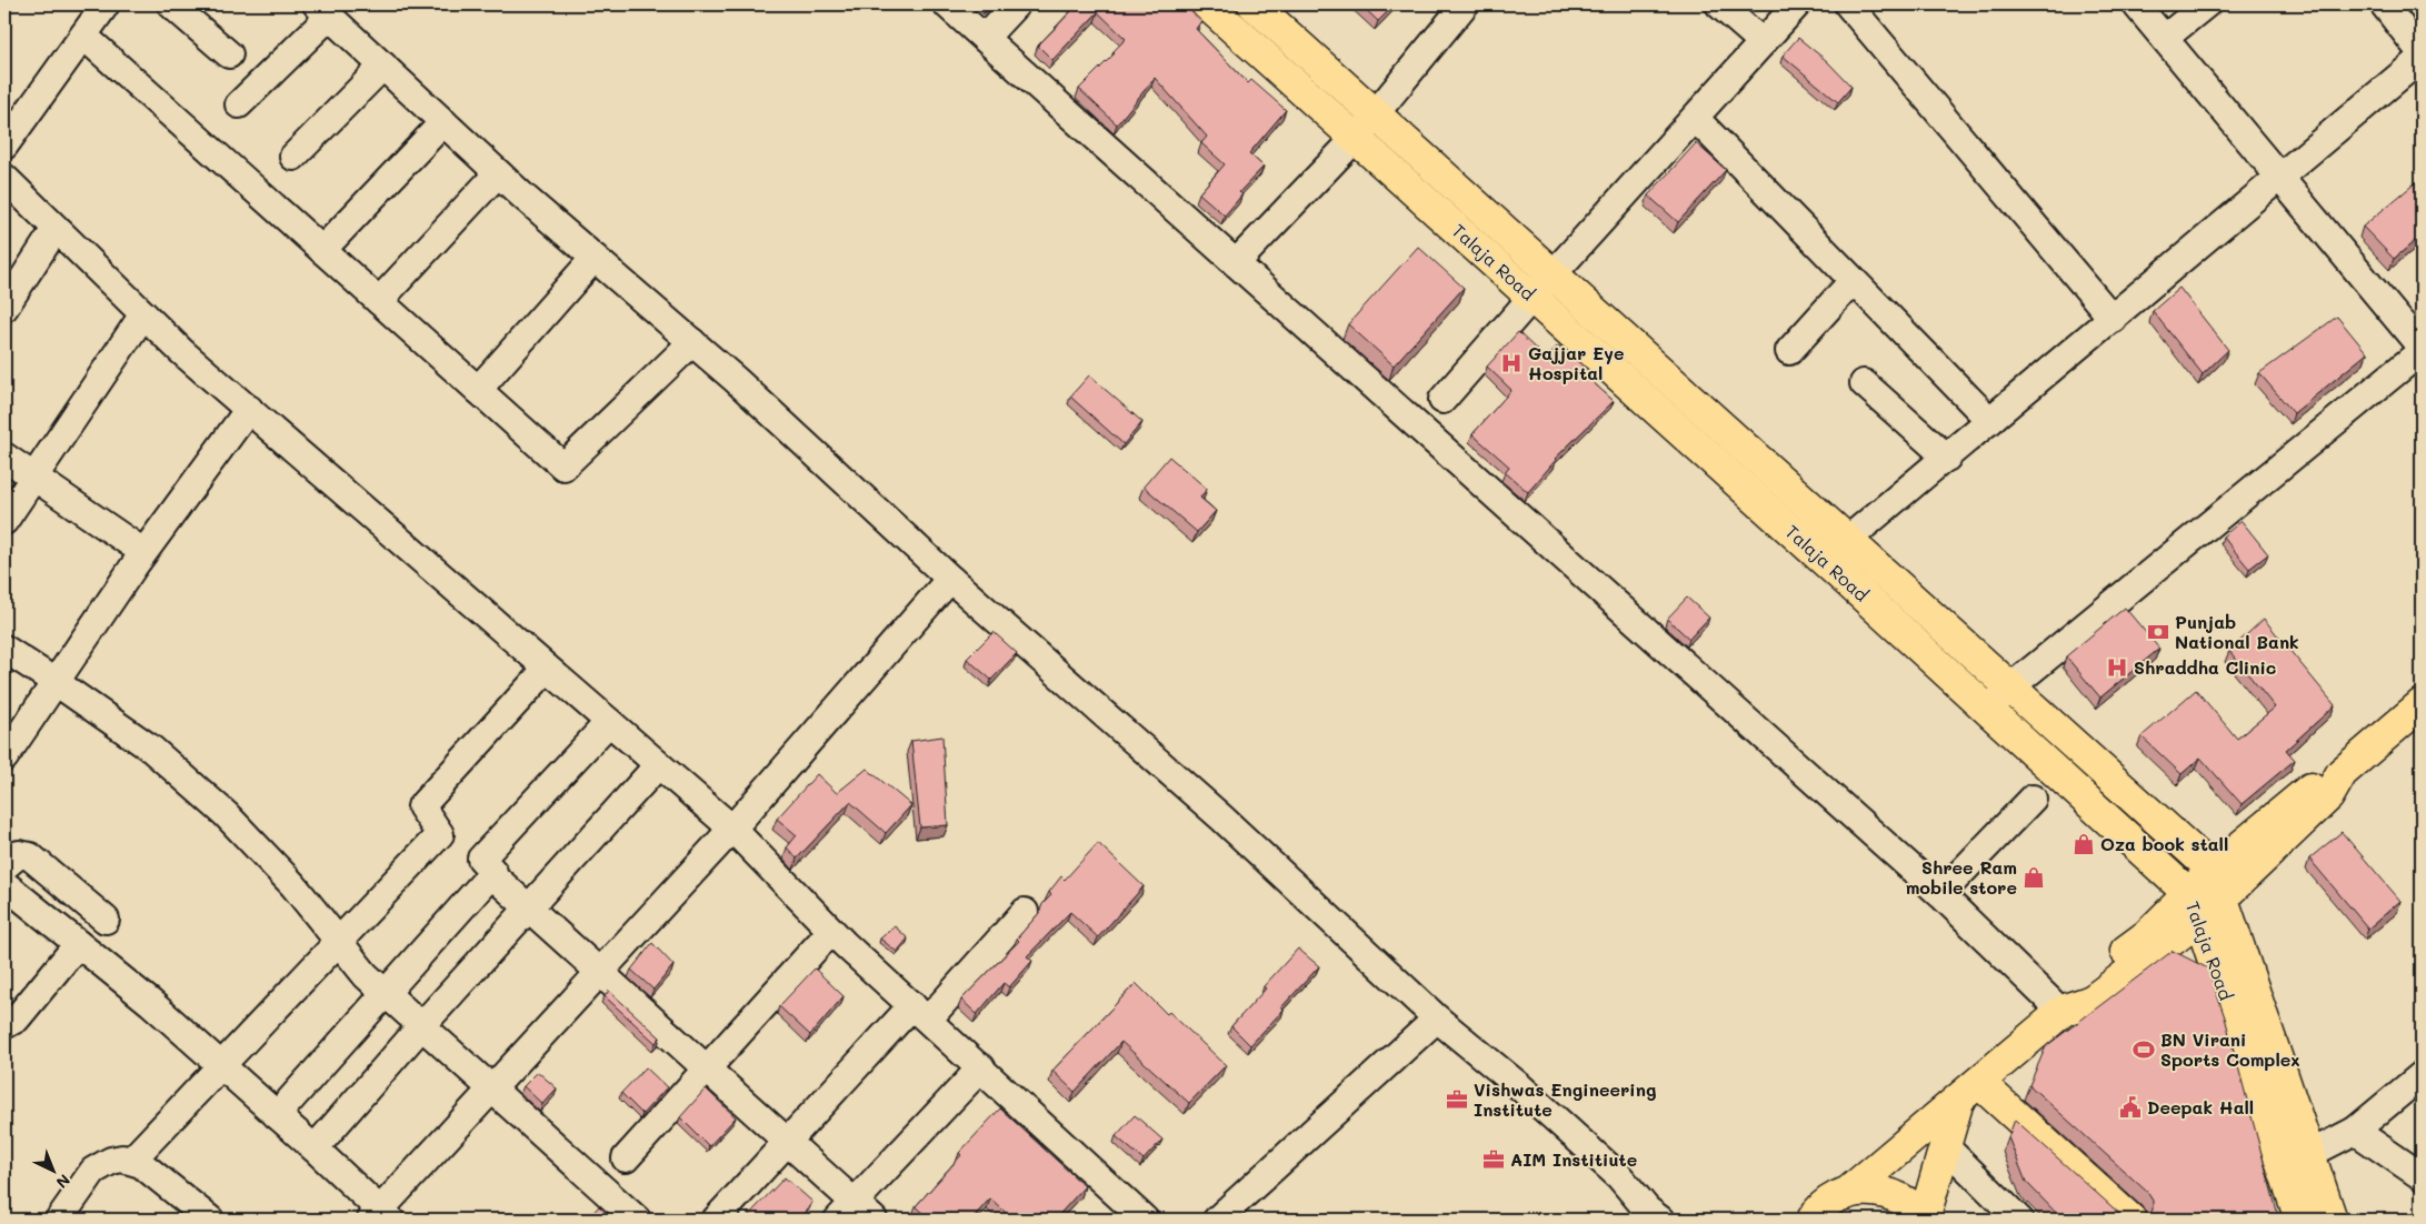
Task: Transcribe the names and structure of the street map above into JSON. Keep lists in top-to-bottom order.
{
  "streets": {
    "main road": ["Talaja Road"]
  },
  "places": {
    "hospital": ["Gajjar Eye Hospital", "Shraddha Clinic"],
    "bank": ["Punjab National Bank"],
    "shop": ["Oza book stall", "Shree Ram mobile store"],
    "sports": ["BN Virani Sports Complex"],
    "office": ["Vishwas Engineering Institute", "AIM Institiute"],
    "public building": ["Deepak Hall"]
  },
  "north": "bottom right"
}
